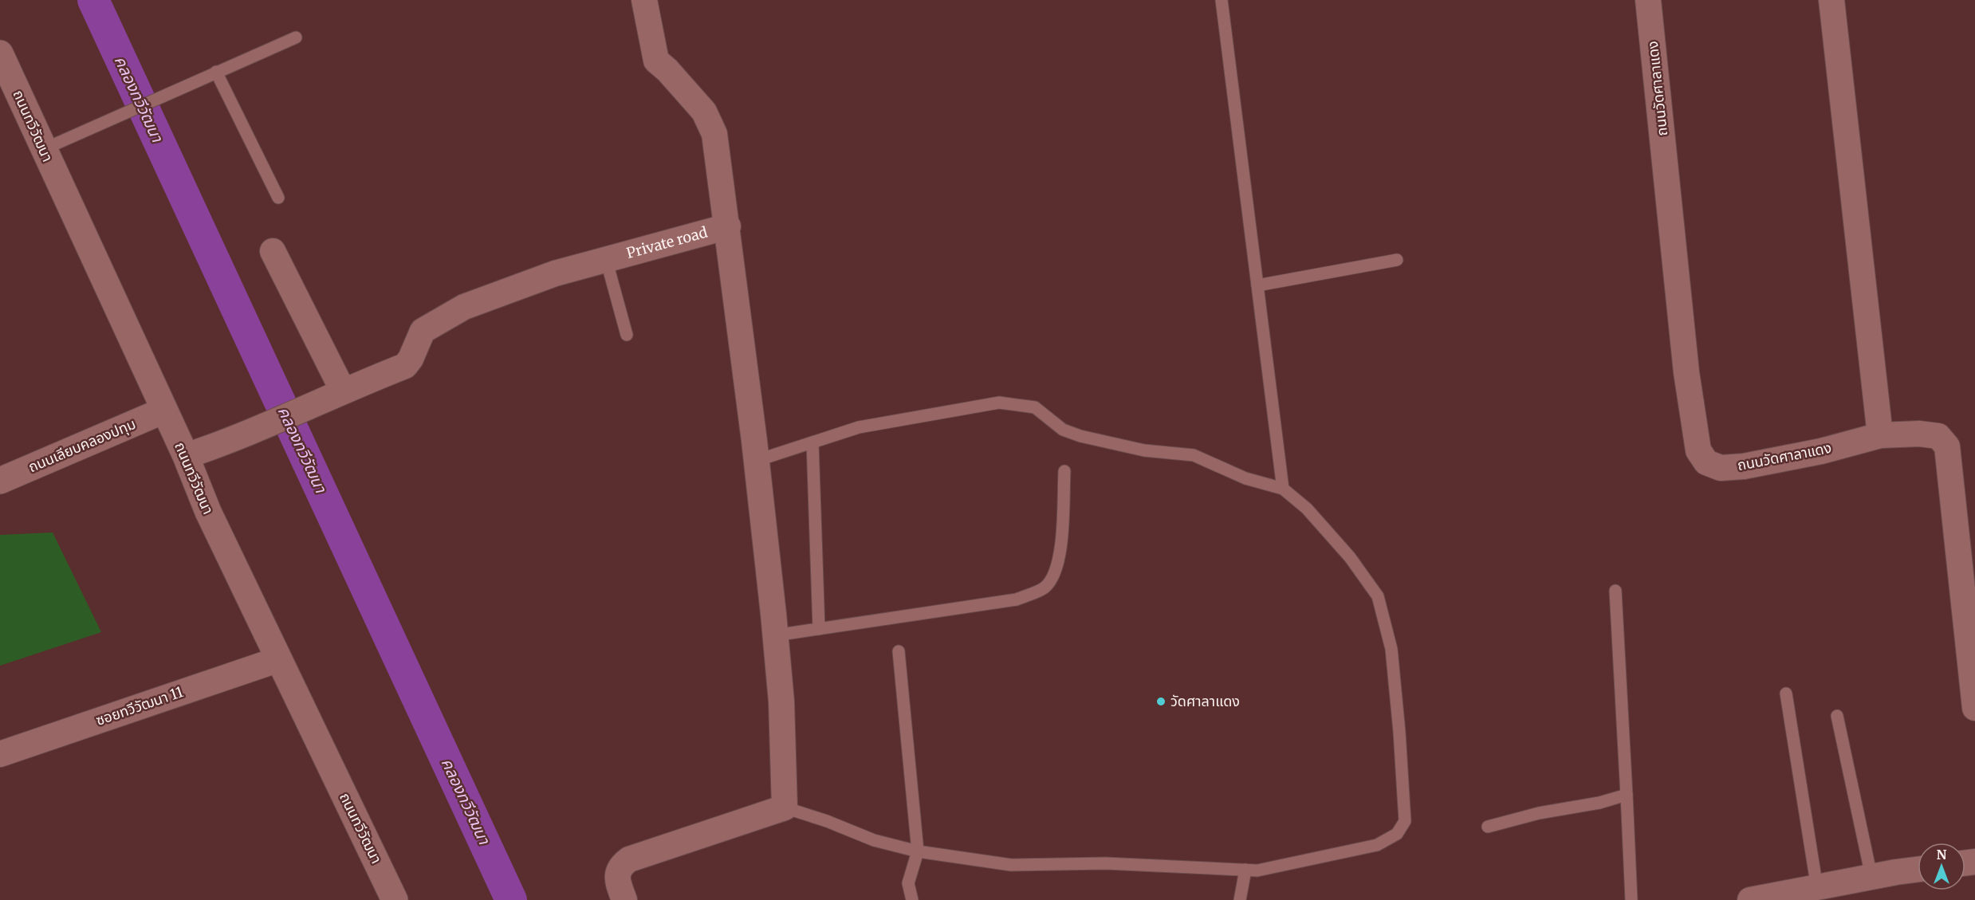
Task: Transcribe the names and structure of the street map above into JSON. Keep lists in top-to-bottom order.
{
  "streets": {
    "main road": ["ถนนทวีวัฒนา", "ถนนเลียบคลองปทุม"],
    "street": ["ถนนวัดศาลาแดง", "Private road", "ซอยทวีวัฒนา 11"]
  },
  "crossings": [
    ["ถนนทวีวัฒนา", "Private road"],
    ["ถนนทวีวัฒนา", "ถนนเลียบคลองปทุม"],
    ["ถนนทวีวัฒนา", "ซอยทวีวัฒนา 11"]
  ],
  "water": ["คลองทวีวัฒนา"],
  "places": ["วัดศาลาแดง"],
  "north": "top"
}
